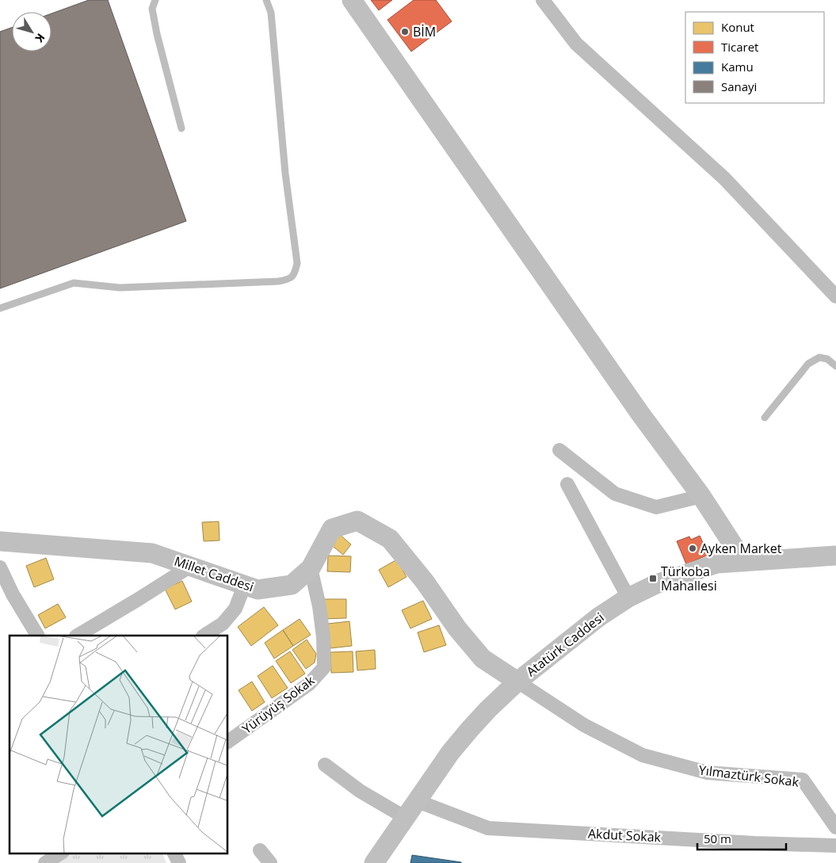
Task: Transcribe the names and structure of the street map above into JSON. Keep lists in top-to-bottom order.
{
  "streets": {
    "street": [
      "Millet Caddesi",
      "Atatürk Caddesi",
      "Yürüyüş Sokak",
      "Yılmaztürk Sokak",
      "Akdut Sokak"
    ]
  },
  "crossings": [
    ["Millet Caddesi", "Atatürk Caddesi"],
    ["Millet Caddesi", "Yürüyüş Sokak"],
    ["Millet Caddesi", "Yılmaztürk Sokak"],
    ["Atatürk Caddesi", "Yılmaztürk Sokak"],
    ["Atatürk Caddesi", "Akdut Sokak"]
  ],
  "places": {
    "other": ["BİM", "Ayken Market"],
    "transit": ["Türkoba Mahallesi"]
  },
  "legend": [
    "Konut",
    "Ticaret",
    "Kamu",
    "Sanayi"
  ],
  "scale_bar": "50 m",
  "north": "bottom right"
}
